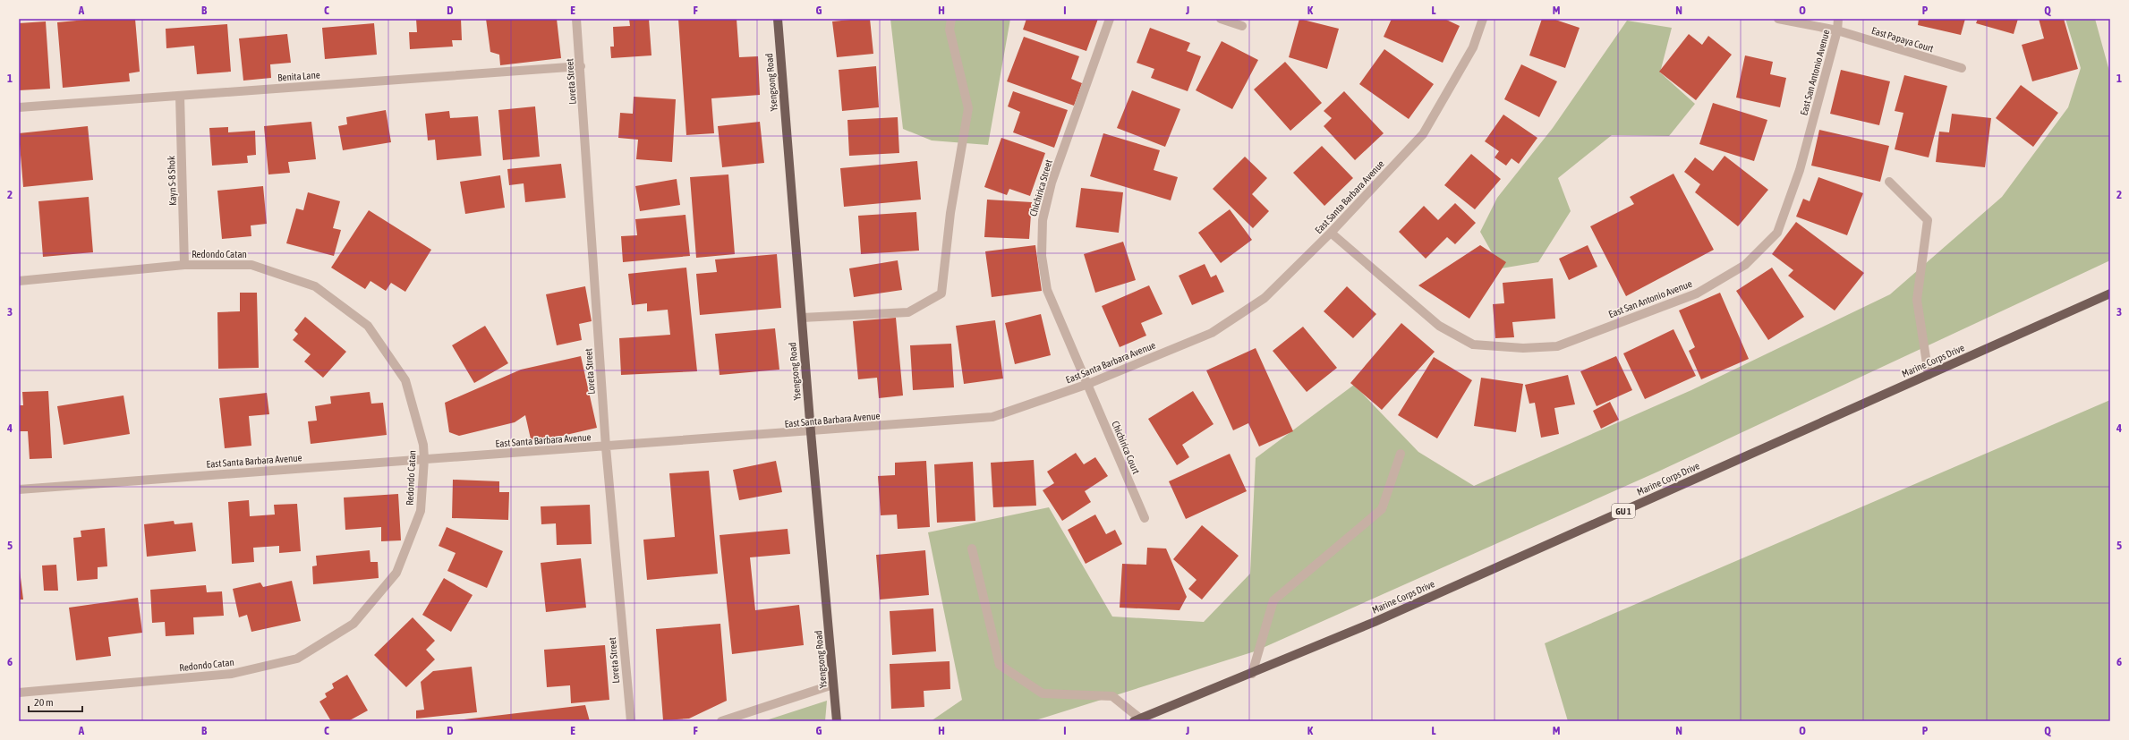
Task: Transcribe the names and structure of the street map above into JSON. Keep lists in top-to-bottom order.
{
  "streets": {
    "main road": ["Ysengsong Road", "Marine Corps Drive", "GU 1"],
    "street": [
      "East Papaya Court",
      "East San Antonio Avenue",
      "Benita Lane",
      "Loreta Street",
      "Kayn S-8 Shok",
      "Chichirica Street",
      "East Santa Barbara Avenue",
      "Redondo Catan",
      "Chichirica Court"
    ]
  },
  "crossings": [
    ["East Papaya Court", "East San Antonio Avenue"],
    ["East San Antonio Avenue", "East Santa Barbara Avenue"],
    ["Benita Lane", "Loreta Street"],
    ["Benita Lane", "Kayn S-8 Shok"],
    ["Loreta Street", "East Santa Barbara Avenue"],
    ["Ysengsong Road", "East Santa Barbara Avenue"],
    ["Kayn S-8 Shok", "Redondo Catan"],
    ["Chichirica Street", "East Santa Barbara Avenue"],
    ["Chichirica Street", "Chichirica Court"],
    ["East Santa Barbara Avenue", "Redondo Catan"],
    ["East Santa Barbara Avenue", "Chichirica Court"]
  ],
  "scale_bar": "20 m",
  "grid": {
    "columns": [
      "A",
      "B",
      "C",
      "D",
      "E",
      "F",
      "G",
      "H",
      "I",
      "J",
      "K",
      "L",
      "M",
      "N",
      "O",
      "P",
      "Q"
    ],
    "rows": [
      "1",
      "2",
      "3",
      "4",
      "5",
      "6"
    ]
  }
}
